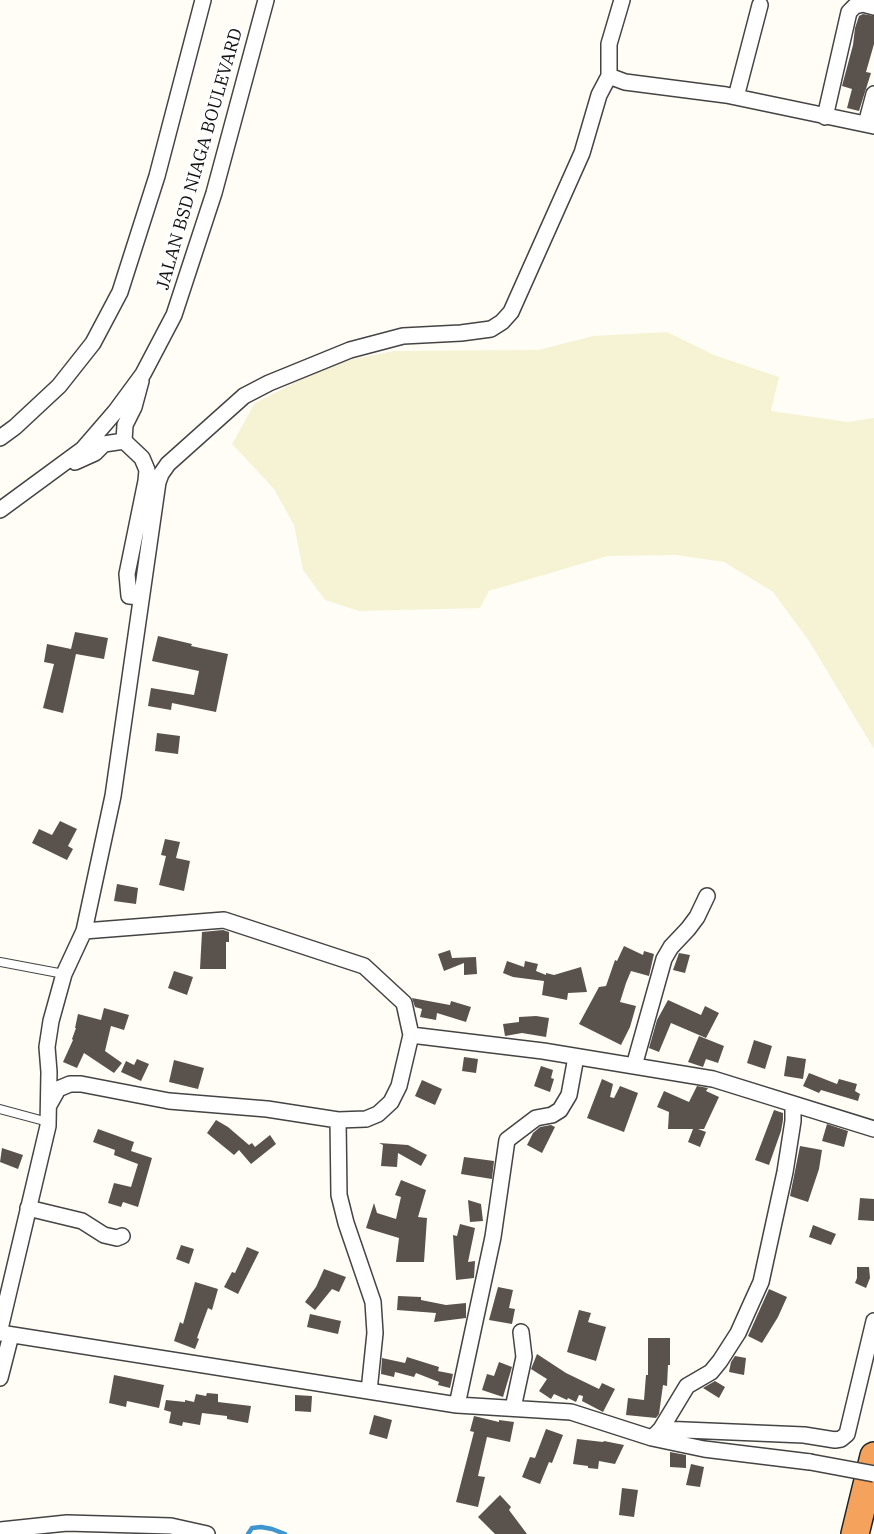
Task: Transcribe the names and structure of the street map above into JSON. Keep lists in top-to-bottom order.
{
  "streets": {
    "street": ["JALAN BSD NIAGA BOULEVARD"]
  }
}
